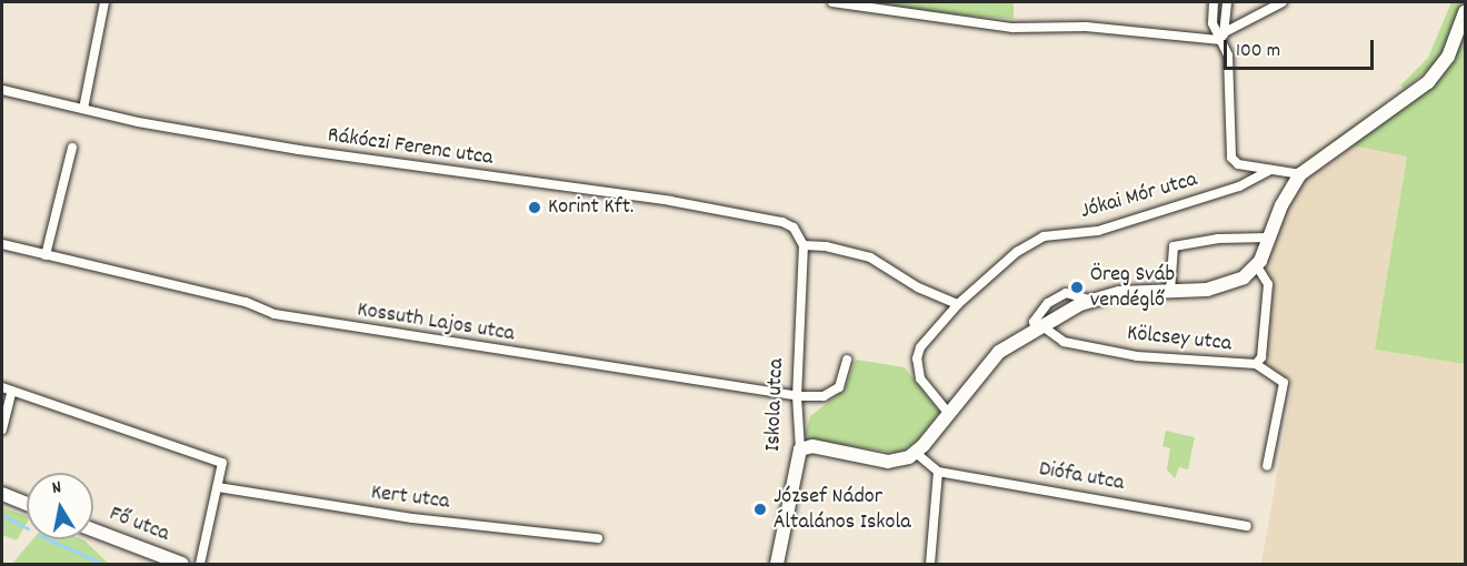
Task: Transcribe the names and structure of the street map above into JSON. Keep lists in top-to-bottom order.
{
  "streets": {
    "main road": ["Iskola utca", "Fő utca"],
    "street": [
      "Rákóczi Ferenc utca",
      "Jókai Mór utca",
      "Kossuth Lajos utca",
      "Kölcsey utca",
      "Diófa utca",
      "Kert utca"
    ]
  },
  "crossings": [
    ["Rákóczi Ferenc utca", "Iskola utca"],
    ["Kossuth Lajos utca", "Iskola utca"]
  ],
  "places": ["Korint Kft.", "Öreg Sváb vendéglő", "József Nádor Általános Iskola"],
  "scale_bar": "100 m",
  "north": "top"
}
